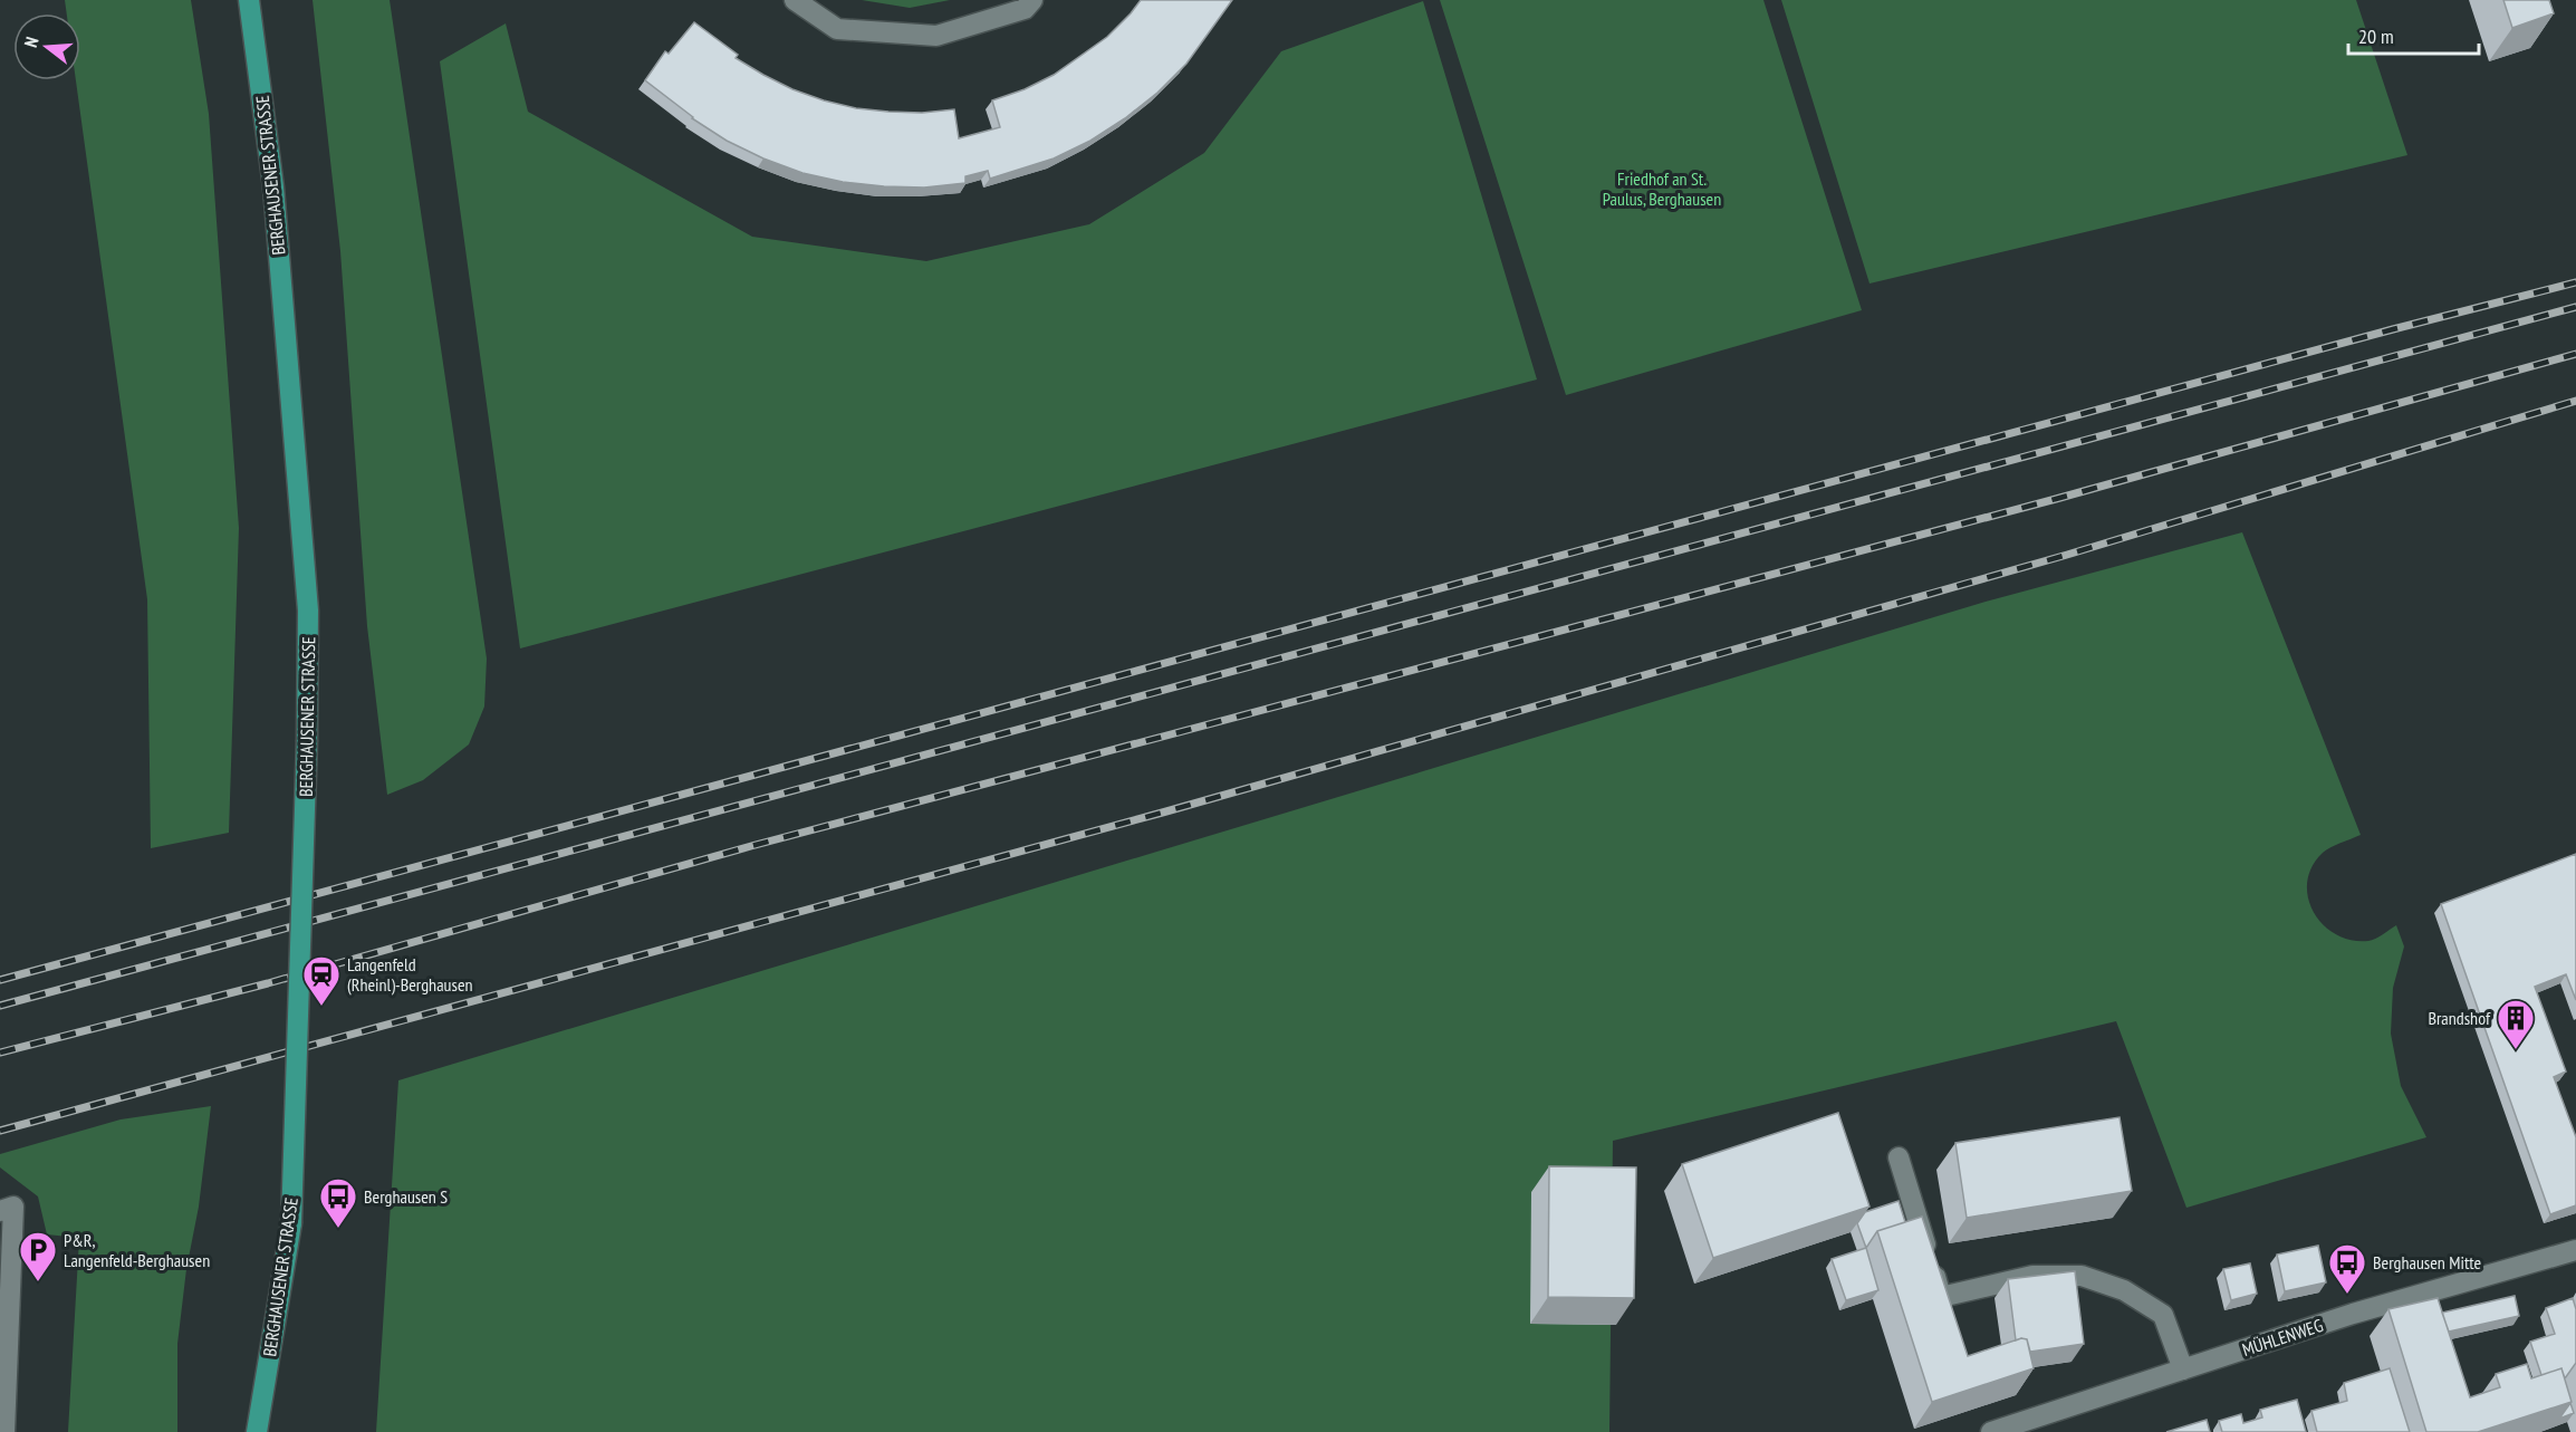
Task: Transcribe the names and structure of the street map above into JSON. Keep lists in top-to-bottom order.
{
  "streets": {
    "main road": ["BERGHAUSENER STRASSE"],
    "street": ["MÜHLENWEG"]
  },
  "parks": ["Friedhof an St. Paulus, Berghausen"],
  "places": {
    "station": ["Langenfeld (Rheinl)-Berghausen"],
    "building": ["Brandshof"],
    "bus stop": ["Berghausen S", "Berghausen Mitte"],
    "parking": ["P&R, Langenfeld-Berghausen"]
  },
  "scale_bar": "20 m",
  "north": "left"
}
